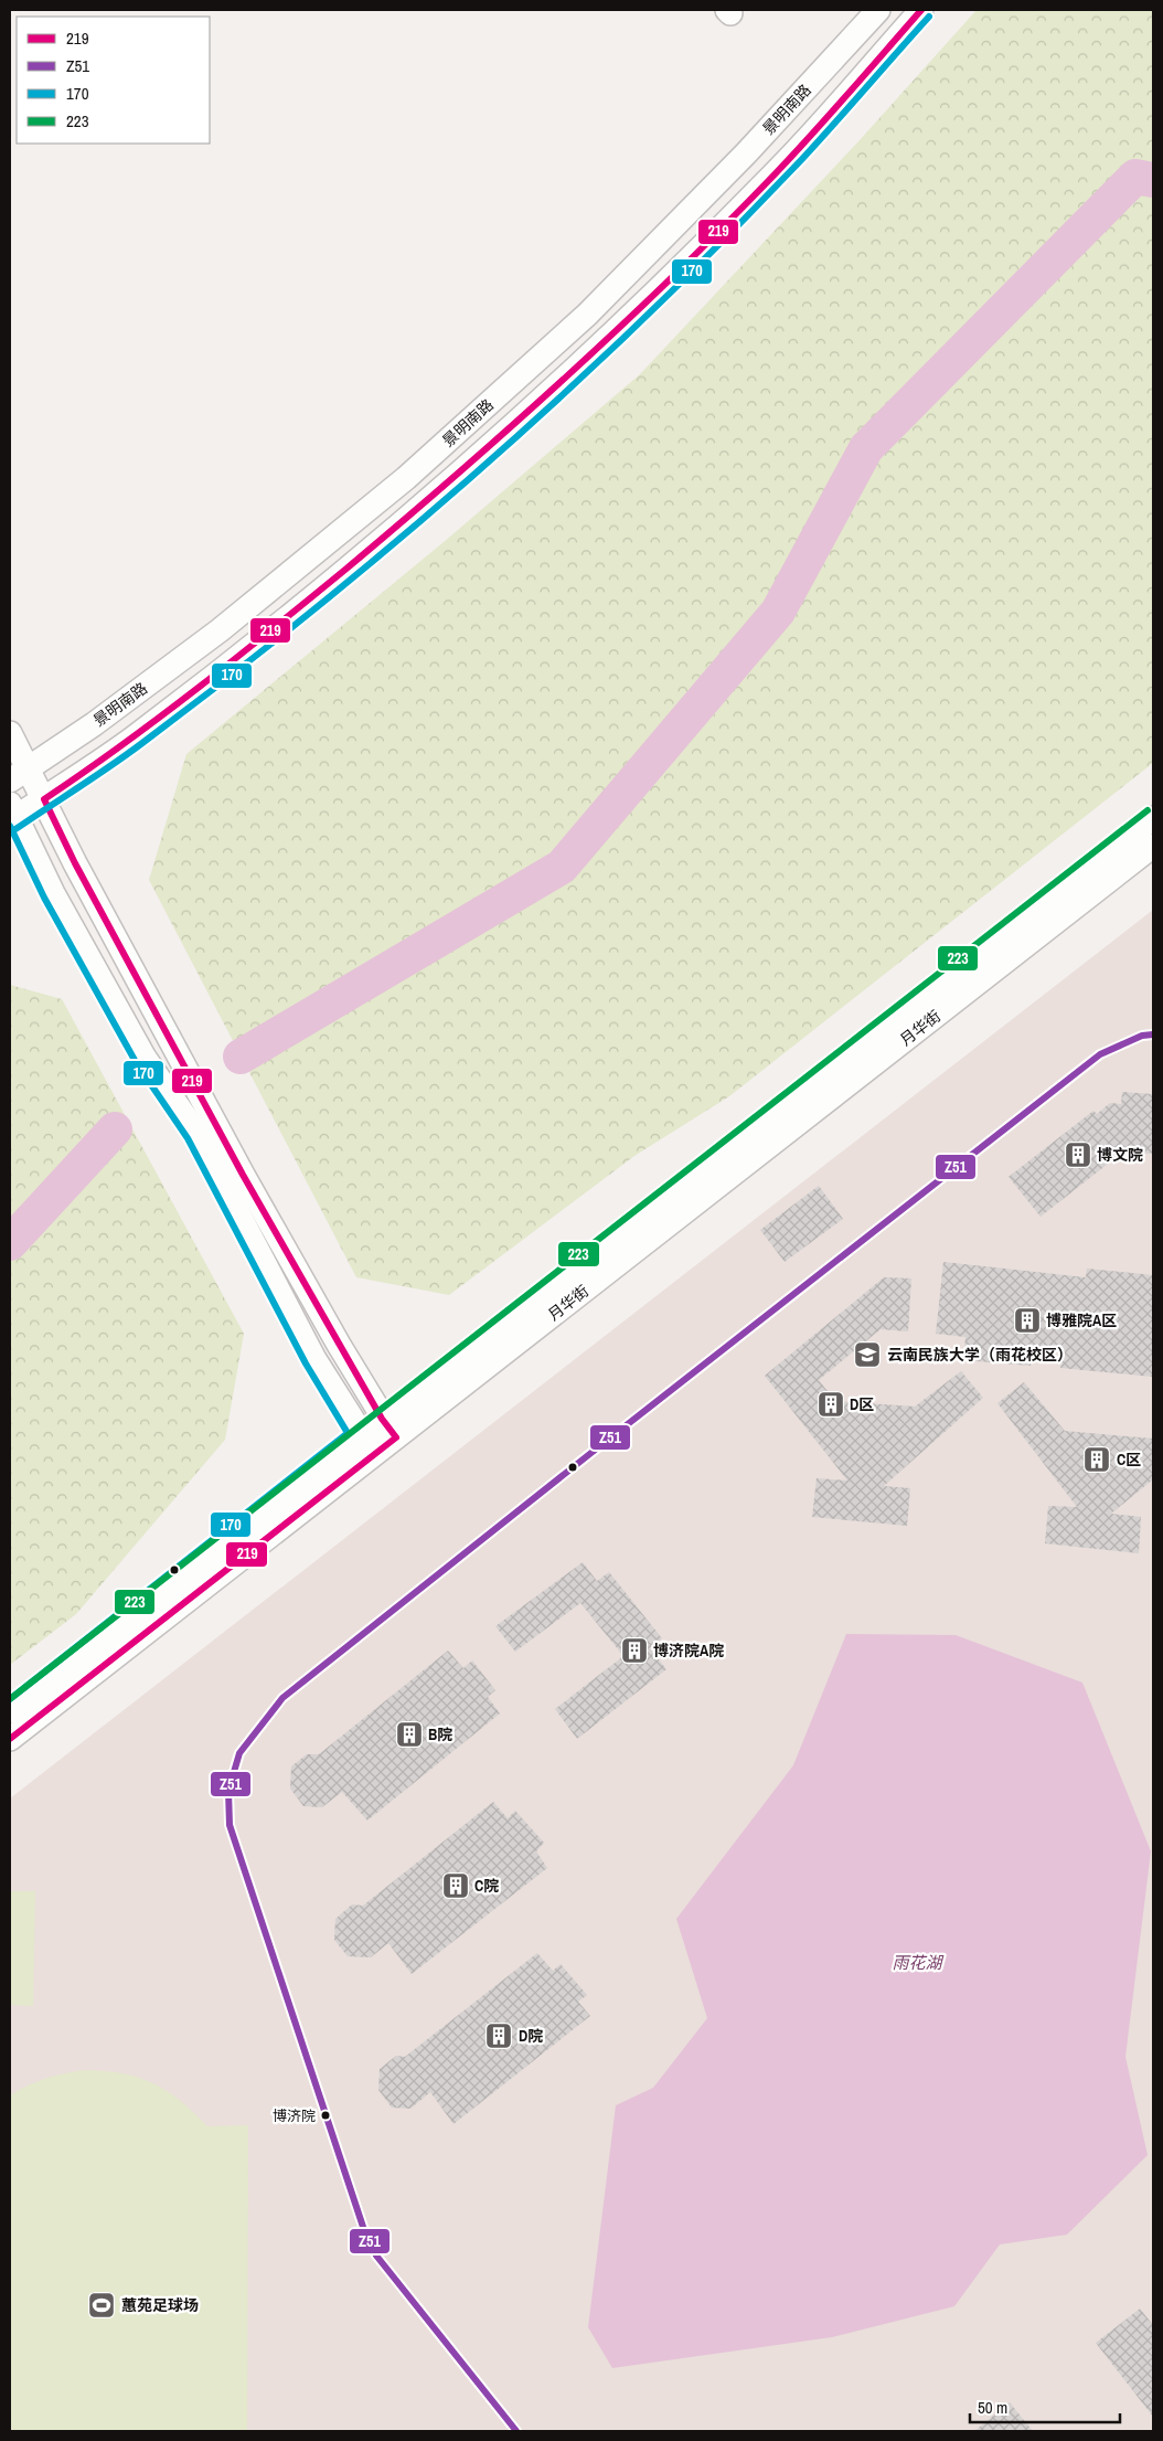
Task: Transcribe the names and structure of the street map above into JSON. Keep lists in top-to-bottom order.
{
  "streets": {
    "street": ["景明南路", "月华街"]
  },
  "water": ["雨花湖"],
  "places": {
    "building": [
      "博文院",
      "博雅院A区",
      "D区",
      "C区",
      "博济院A院",
      "B院",
      "C院",
      "D院"
    ],
    "school or university": ["云南民族大学（雨花校区）"],
    "other": ["博济院"],
    "sports": ["蕙苑足球场"]
  },
  "lines": [
    "transit line 219",
    "transit line 170",
    "transit line 223",
    "transit line Z51"
  ],
  "legend": [
    "219",
    "Z51",
    "170",
    "223"
  ],
  "scale_bar": "50 m"
}
